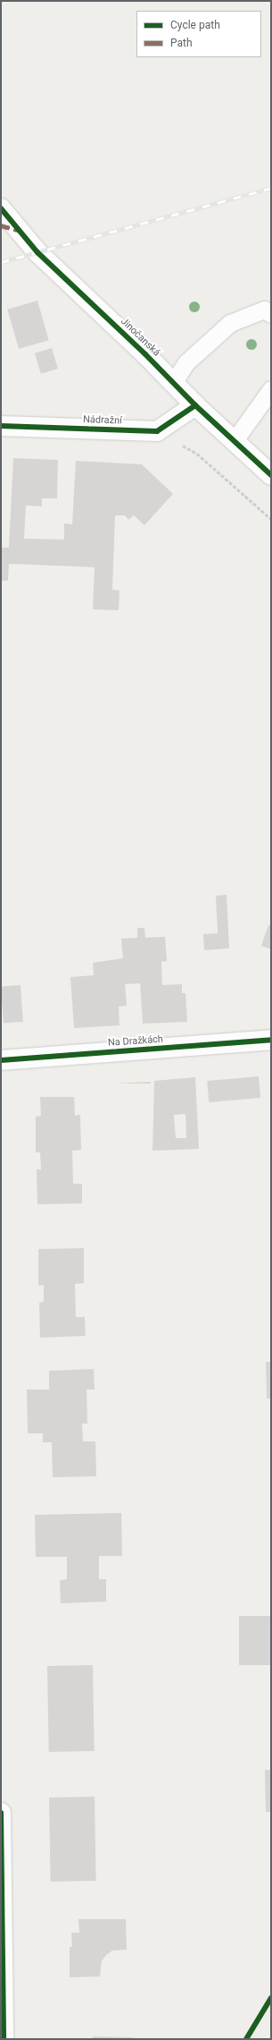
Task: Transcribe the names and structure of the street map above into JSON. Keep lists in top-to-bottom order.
{
  "streets": {
    "street": ["Jinočanská", "Nádražní", "Na Dražkách"]
  },
  "legend": ["Cycle path", "Path"]
}
